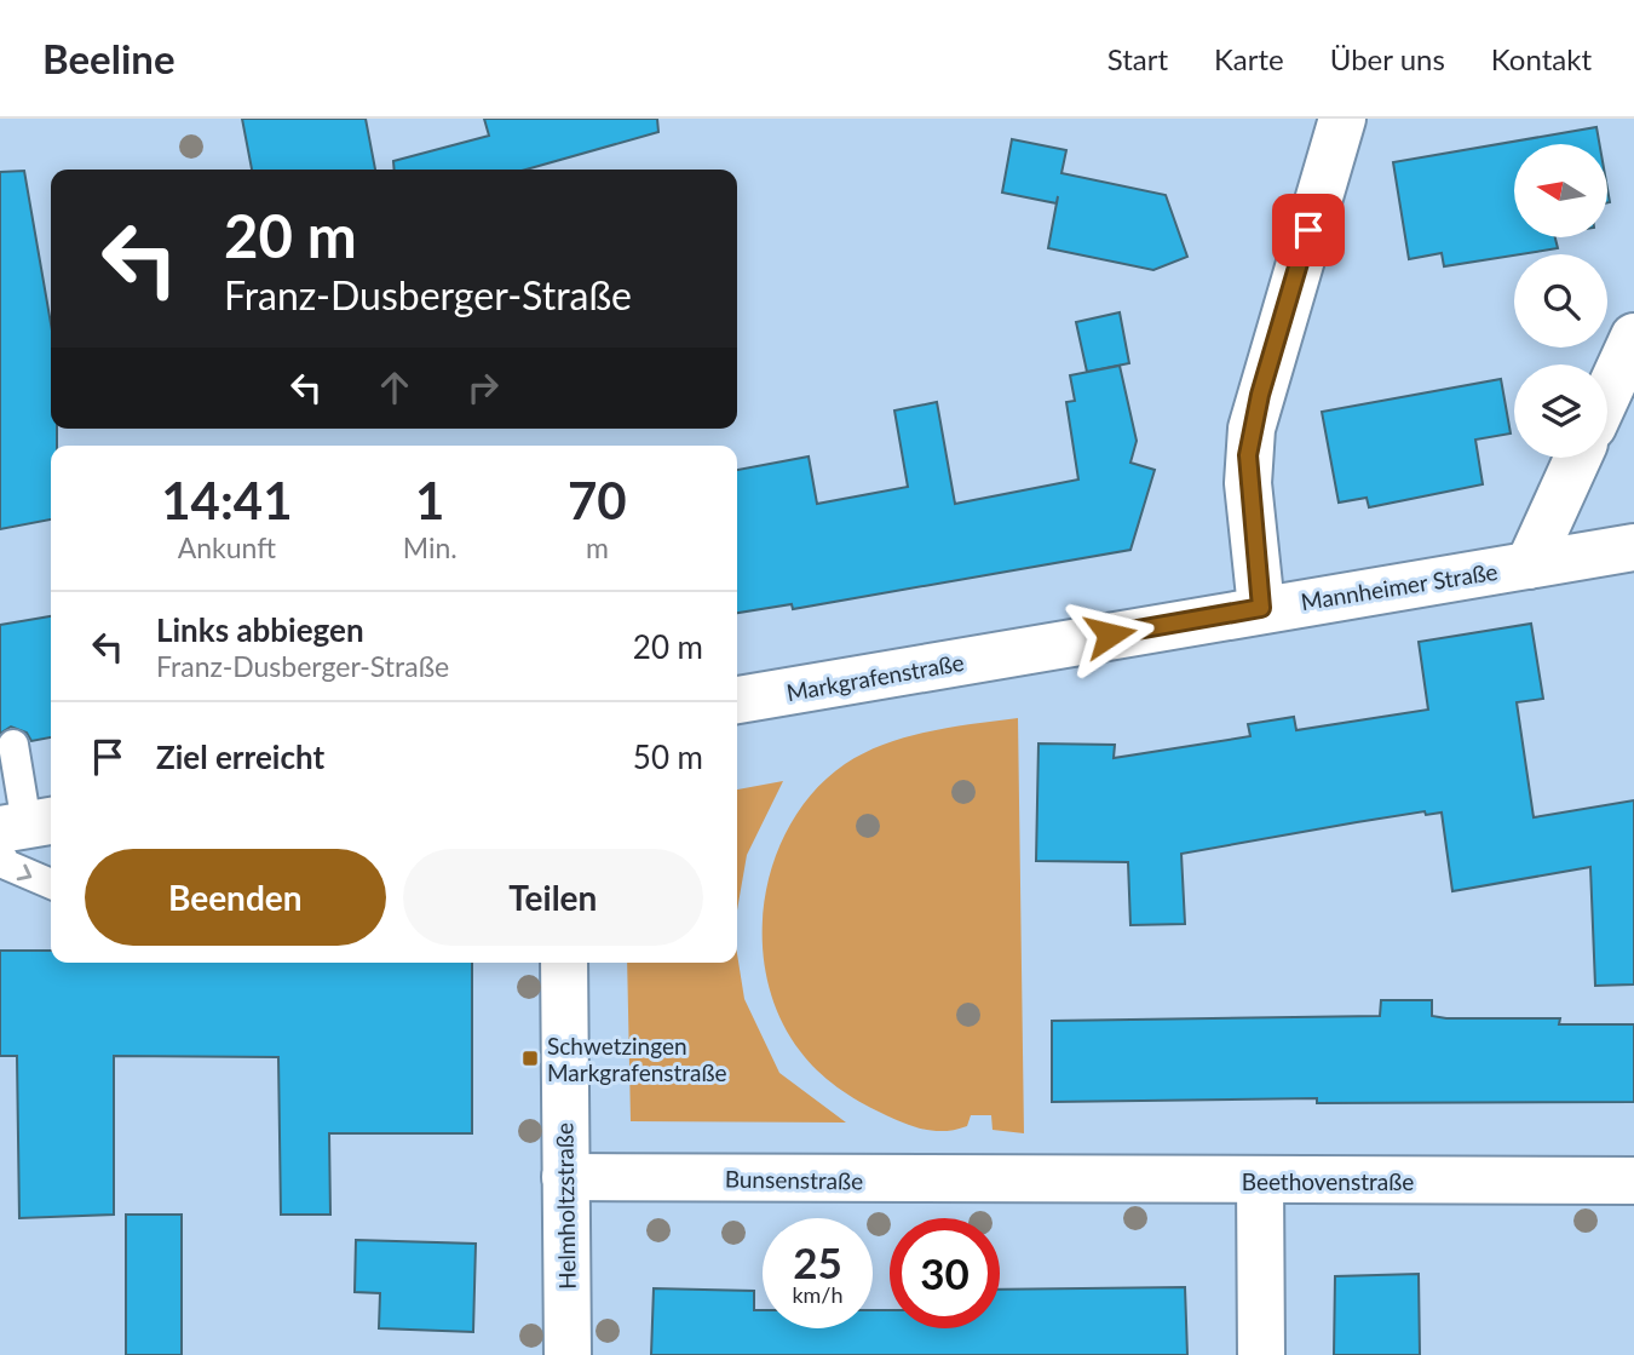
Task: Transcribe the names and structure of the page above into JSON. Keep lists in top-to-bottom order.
{
  "streets": {
    "street": [
      "Mannheimer Straße",
      "Markgrafenstraße",
      "Bunsenstraße",
      "Beethovenstraße",
      "Helmholtzstraße"
    ]
  },
  "crossings": [
    ["Mannheimer Straße", "Markgrafenstraße"],
    ["Bunsenstraße", "Beethovenstraße"],
    ["Bunsenstraße", "Helmholtzstraße"]
  ],
  "places": {
    "transit": ["Schwetzingen Markgrafenstraße"]
  },
  "north": "left",
  "page": {
    "header": "Beeline",
    "nav": [
      "Start",
      "Karte",
      "Über uns",
      "Kontakt"
    ],
    "turn": ["20 m", "Franz-Dusberger-Straße"],
    "eta": [
      "14:41",
      "Ankunft",
      "1",
      "Min.",
      "70",
      "m"
    ],
    "list": [
      {
        "name": "Links abbiegen",
        "note": "Franz-Dusberger-Straße",
        "value": "20 m"
      },
      {
        "name": "Ziel erreicht",
        "value": "50 m"
      }
    ],
    "buttons": ["Beenden", "Teilen"],
    "speed": "25 km/h",
    "limit": "30"
  }
}
